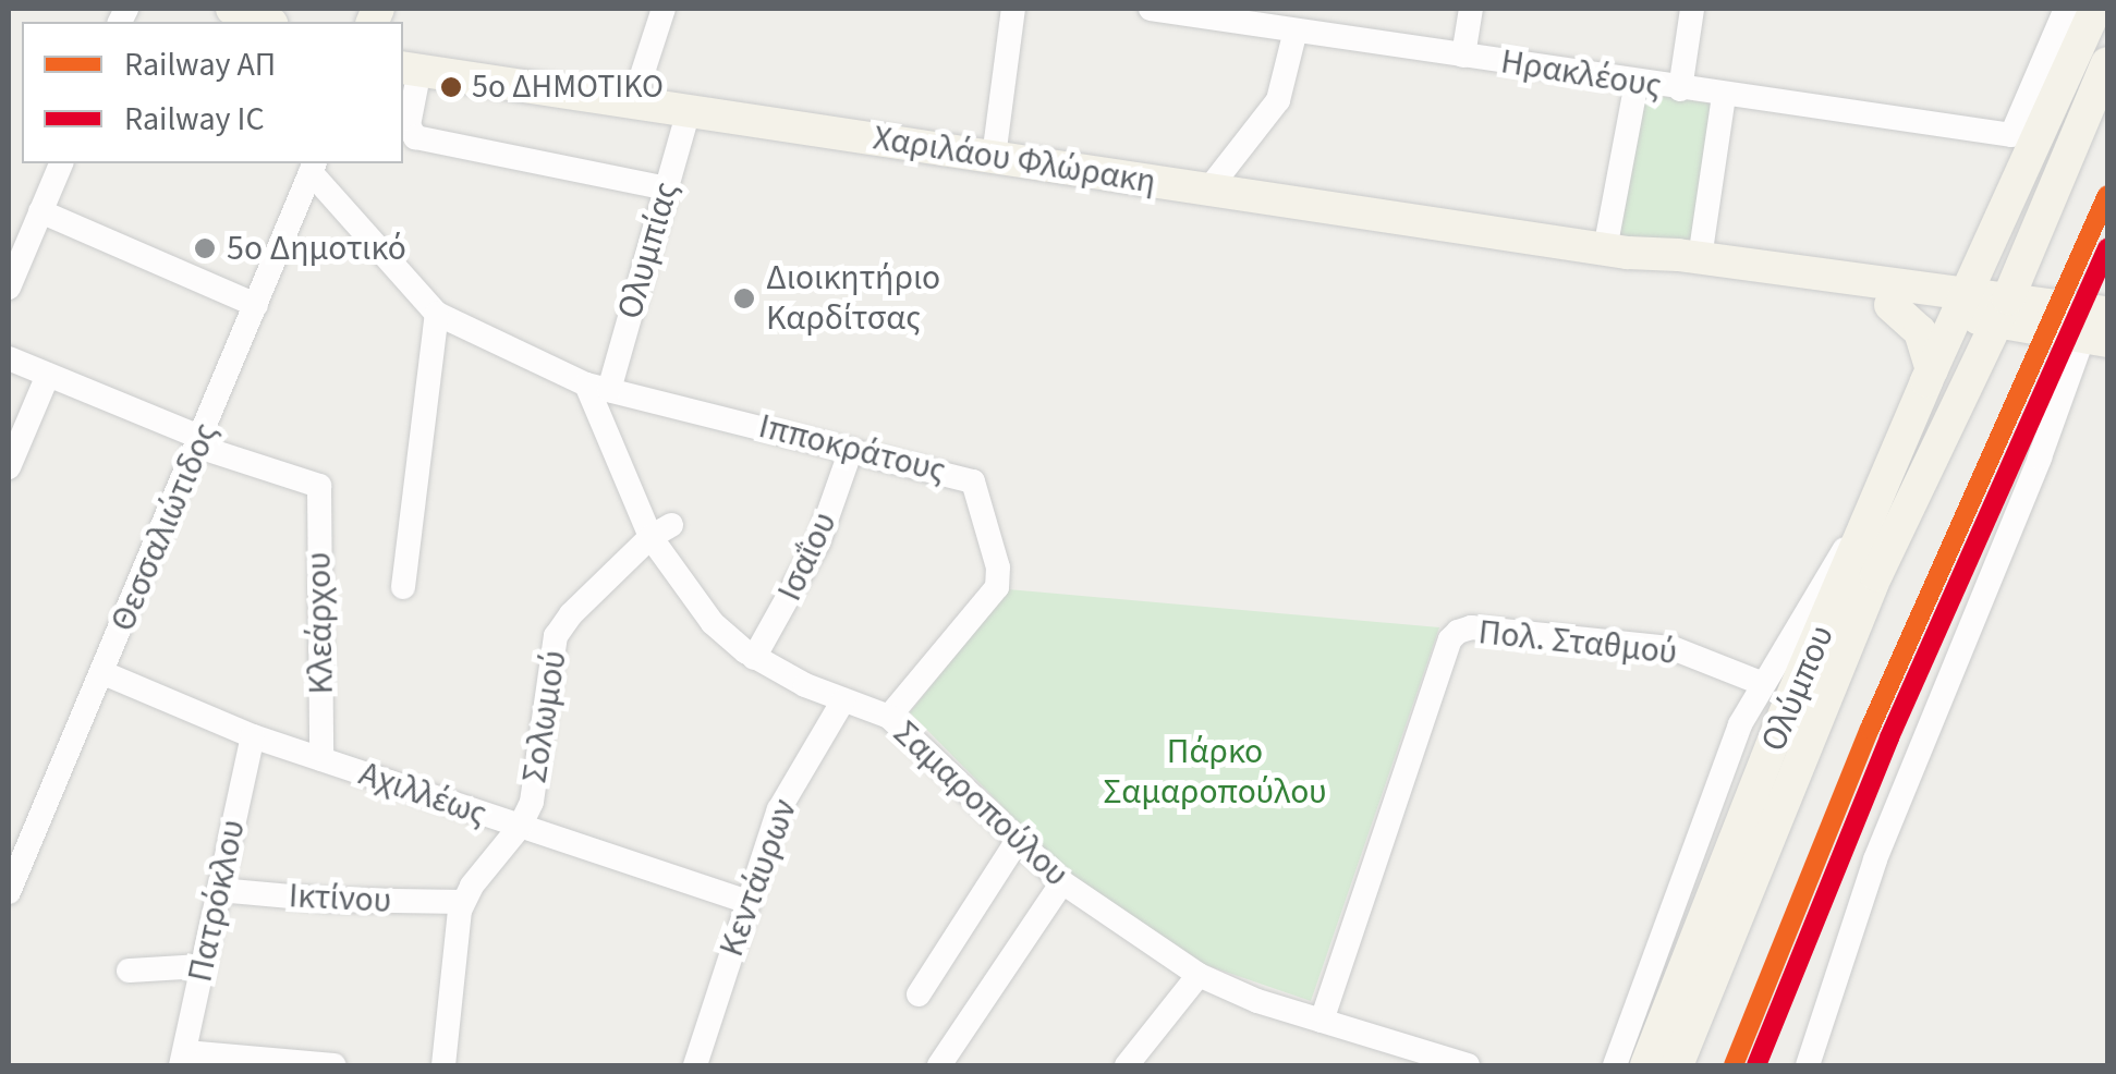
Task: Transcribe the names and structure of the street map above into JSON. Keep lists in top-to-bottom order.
{
  "streets": {
    "main road": ["Χαριλάου Φλώρακη", "Ολύμπου"],
    "street": [
      "Ηρακλέους",
      "Ολυμπίας",
      "Ιπποκράτους",
      "Θεσσαλιώτιδος",
      "Ισαΐου",
      "Κλεάρχου",
      "Πολ. Σταθμού",
      "Σολωμού",
      "Αχιλλέως",
      "Σαμαροπούλου",
      "Κεντάυρων",
      "Ικτίνου",
      "Πατρόκλου"
    ]
  },
  "crossings": [
    ["Χαριλάου Φλώρακη", "Ολυμπίας"],
    ["Χαριλάου Φλώρακη", "Ολύμπου"],
    ["Ολυμπίας", "Ιπποκράτους"],
    ["Ολυμπίας", "Σαμαροπούλου"],
    ["Ιπποκράτους", "Ισαΐου"],
    ["Ιπποκράτους", "Σαμαροπούλου"],
    ["Θεσσαλιώτιδος", "Κλεάρχου"],
    ["Θεσσαλιώτιδος", "Αχιλλέως"],
    ["Ισαΐου", "Σαμαροπούλου"],
    ["Κλεάρχου", "Αχιλλέως"],
    ["Πολ. Σταθμού", "Σαμαροπούλου"],
    ["Σολωμού", "Αχιλλέως"],
    ["Σολωμού", "Σαμαροπούλου"],
    ["Σολωμού", "Ικτίνου"],
    ["Αχιλλέως", "Κεντάυρων"],
    ["Αχιλλέως", "Πατρόκλου"],
    ["Σαμαροπούλου", "Κεντάυρων"],
    ["Ικτίνου", "Πατρόκλου"]
  ],
  "parks": ["Πάρκο Σαμαροπούλου"],
  "places": ["5ο ΔΗΜΟΤΙΚΟ", "5ο Δημοτικό", "Διοικητήριο Καρδίτσας"],
  "lines": ["rail line ΑΠ", "rail line IC"],
  "legend": ["Railway ΑΠ", "Railway IC"]
}
